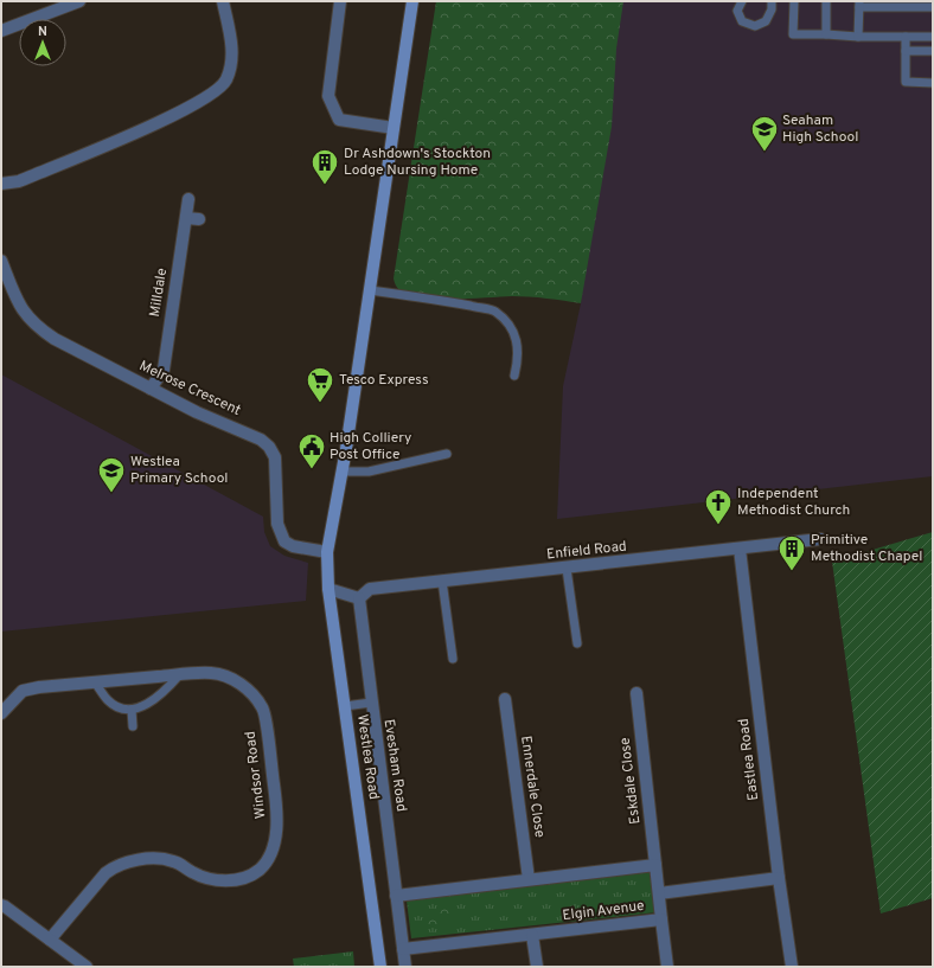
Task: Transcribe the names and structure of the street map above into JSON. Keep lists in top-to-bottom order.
{
  "streets": {
    "main road": ["Westlea Road"],
    "street": [
      "Milldale",
      "Melrose Crescent",
      "Enfield Road",
      "Eastlea Road",
      "Evesham Road",
      "Windsor Road",
      "Eskdale Close",
      "Ennerdale Close",
      "Elgin Avenue"
    ]
  },
  "crossings": [
    ["Milldale", "Melrose Crescent"],
    ["Melrose Crescent", "Westlea Road"],
    ["Enfield Road", "Eastlea Road"],
    ["Enfield Road", "Evesham Road"],
    ["Evesham Road", "Elgin Avenue"],
    ["Eskdale Close", "Elgin Avenue"]
  ],
  "places": {
    "school or university": ["Seaham High School", "Westlea Primary School"],
    "building": ["Dr Ashdown's Stockton Lodge Nursing Home", "Primitive Methodist Chapel"],
    "supermarket": ["Tesco Express"],
    "public building": ["High Colliery Post Office"],
    "church": ["Independent Methodist Church"]
  },
  "north": "top"
}
